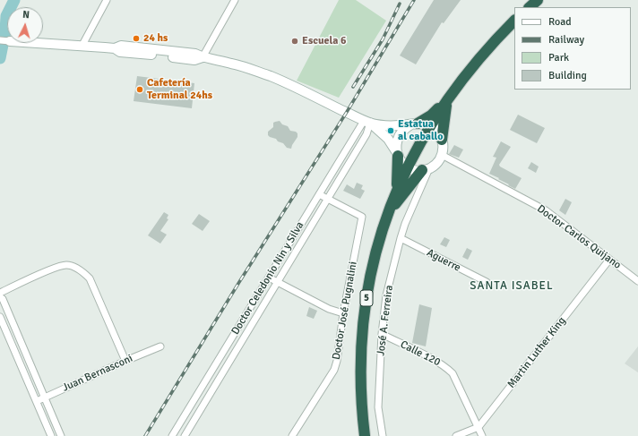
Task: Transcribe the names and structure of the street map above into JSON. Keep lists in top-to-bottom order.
{
  "streets": {
    "highway": ["5"],
    "street": [
      "Doctor Carlos Quijano",
      "Aguerre",
      "Doctor Celedonio Nin y Silva",
      "Doctor José Pugnalini",
      "José A. Ferreira",
      "Martin Luther King",
      "Calle 120",
      "Juan Bernasconi"
    ]
  },
  "crossings": [
    ["Doctor Carlos Quijano", "Martin Luther King"],
    ["Aguerre", "José A. Ferreira"],
    ["Doctor Celedonio Nin y Silva", "Doctor José Pugnalini"],
    ["José A. Ferreira", "Calle 120"],
    ["Martin Luther King", "Calle 120"]
  ],
  "districts": ["SANTA ISABEL"],
  "places": [
    "24 hs",
    "Escuela 6",
    "Cafetería Terminal 24hs",
    "Estatua al caballo"
  ],
  "legend": [
    "Road",
    "Railway",
    "Park",
    "Building"
  ],
  "north": "top"
}
